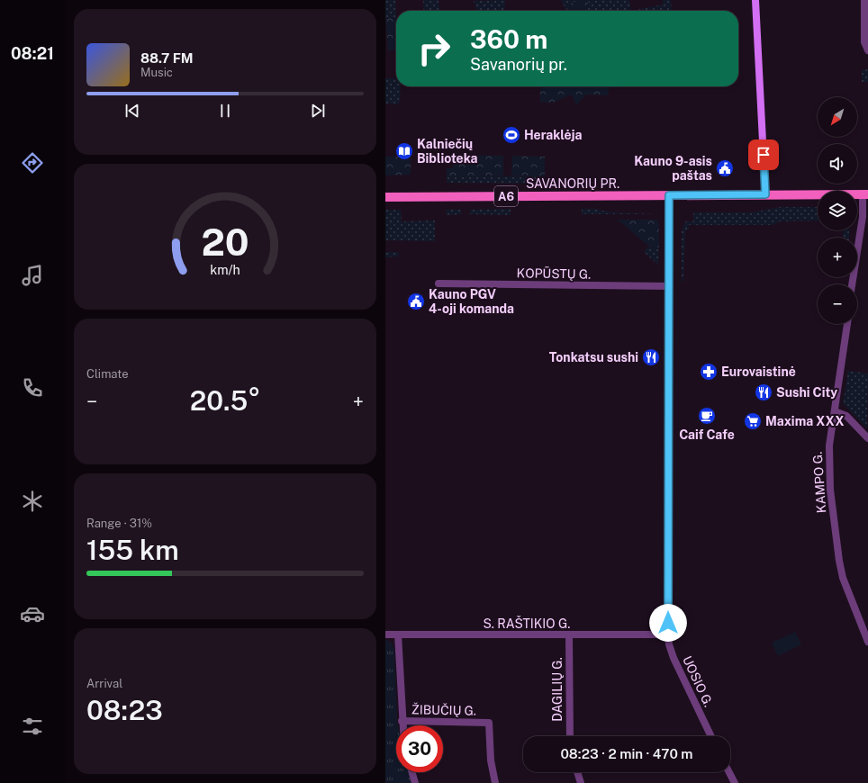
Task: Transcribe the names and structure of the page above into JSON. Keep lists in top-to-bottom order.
{
  "streets": {
    "main road": ["SAVANORIŲ PR.", "A6"],
    "street": [
      "KOPŪSTŲ G.",
      "KAMPO G.",
      "S. RAŠTIKIO G.",
      "UOSIO G.",
      "DAGILIŲ G.",
      "ŽIBUČIŲ G."
    ]
  },
  "crossings": [
    ["SAVANORIŲ PR.", "UOSIO G."],
    ["KOPŪSTŲ G.", "UOSIO G."],
    ["S. RAŠTIKIO G.", "UOSIO G."],
    ["S. RAŠTIKIO G.", "DAGILIŲ G."]
  ],
  "places": {
    "sports": ["Heraklėja"],
    "library": ["Kalniečių Biblioteka"],
    "public building": ["Kauno 9-asis paštas", "Kauno PGV 4-oji komanda"],
    "restaurant": ["Tonkatsu sushi", "Sushi City"],
    "pharmacy": ["Eurovaistinė"],
    "cafe": ["Caif Cafe"],
    "supermarket": ["Maxima XXX"]
  },
  "north": "bottom left",
  "page": {
    "tabs": "08:21",
    "turn": ["360 m", "Savanorių pr."],
    "song": ["88.7 FM", "Music"],
    "map_buttons": ["+", "−"],
    "tile": [
      "Climate",
      ["Range · 31%", "155 km"],
      ["Arrival", "08:23"]
    ],
    "heat": ["−", "20.5°", "+"],
    "limit": "30",
    "trip": "08:23 · 2 min · 470 m",
    "gauge": ["20", "km/h"]
  }
}
